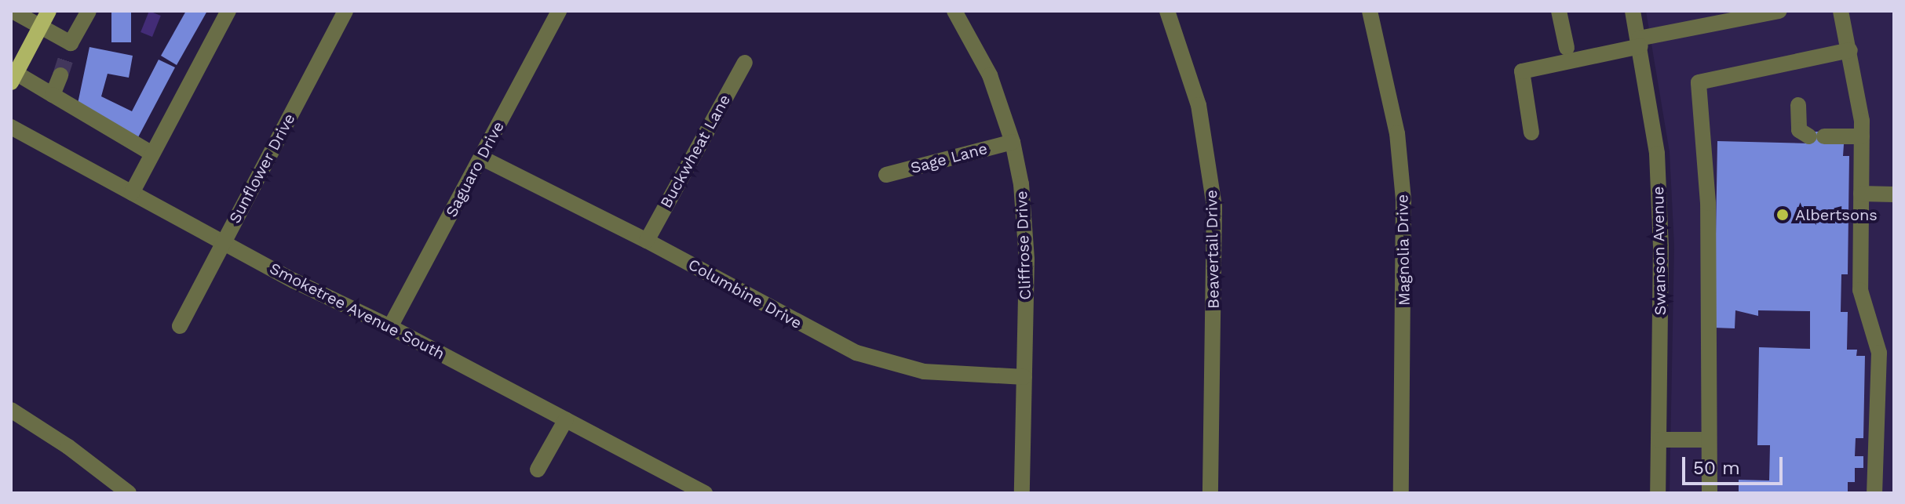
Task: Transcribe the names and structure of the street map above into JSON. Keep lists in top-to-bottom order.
{
  "streets": {
    "street": [
      "Buckwheat Lane",
      "Sage Lane",
      "Sunflower Drive",
      "Saguaro Drive",
      "Cliffrose Drive",
      "Beavertail Drive",
      "Magnolia Drive",
      "Swanson Avenue",
      "Columbine Drive",
      "Smoketree Avenue South"
    ]
  },
  "crossings": [
    ["Buckwheat Lane", "Columbine Drive"],
    ["Sage Lane", "Cliffrose Drive"],
    ["Sunflower Drive", "Smoketree Avenue South"],
    ["Saguaro Drive", "Columbine Drive"],
    ["Saguaro Drive", "Smoketree Avenue South"],
    ["Cliffrose Drive", "Columbine Drive"]
  ],
  "places": ["Albertsons"],
  "scale_bar": "50 m"
}
